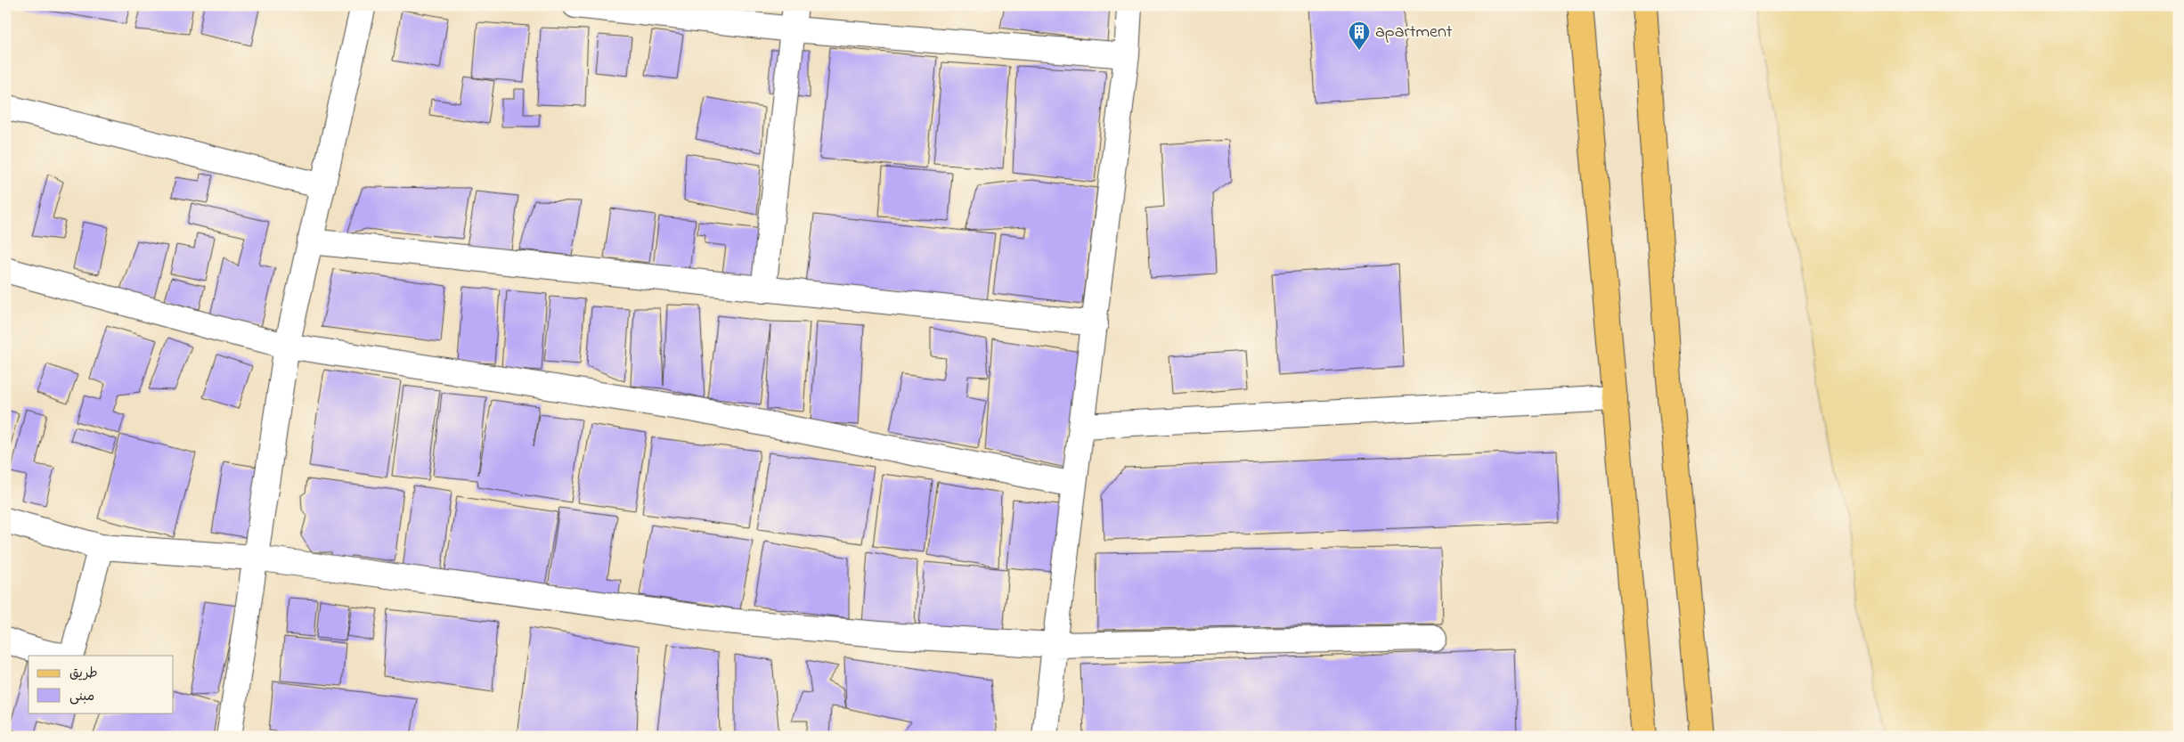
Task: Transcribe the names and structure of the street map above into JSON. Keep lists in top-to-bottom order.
{
  "places": {
    "building": ["apartment"]
  },
  "legend": ["طريق", "مبنى"]
}
